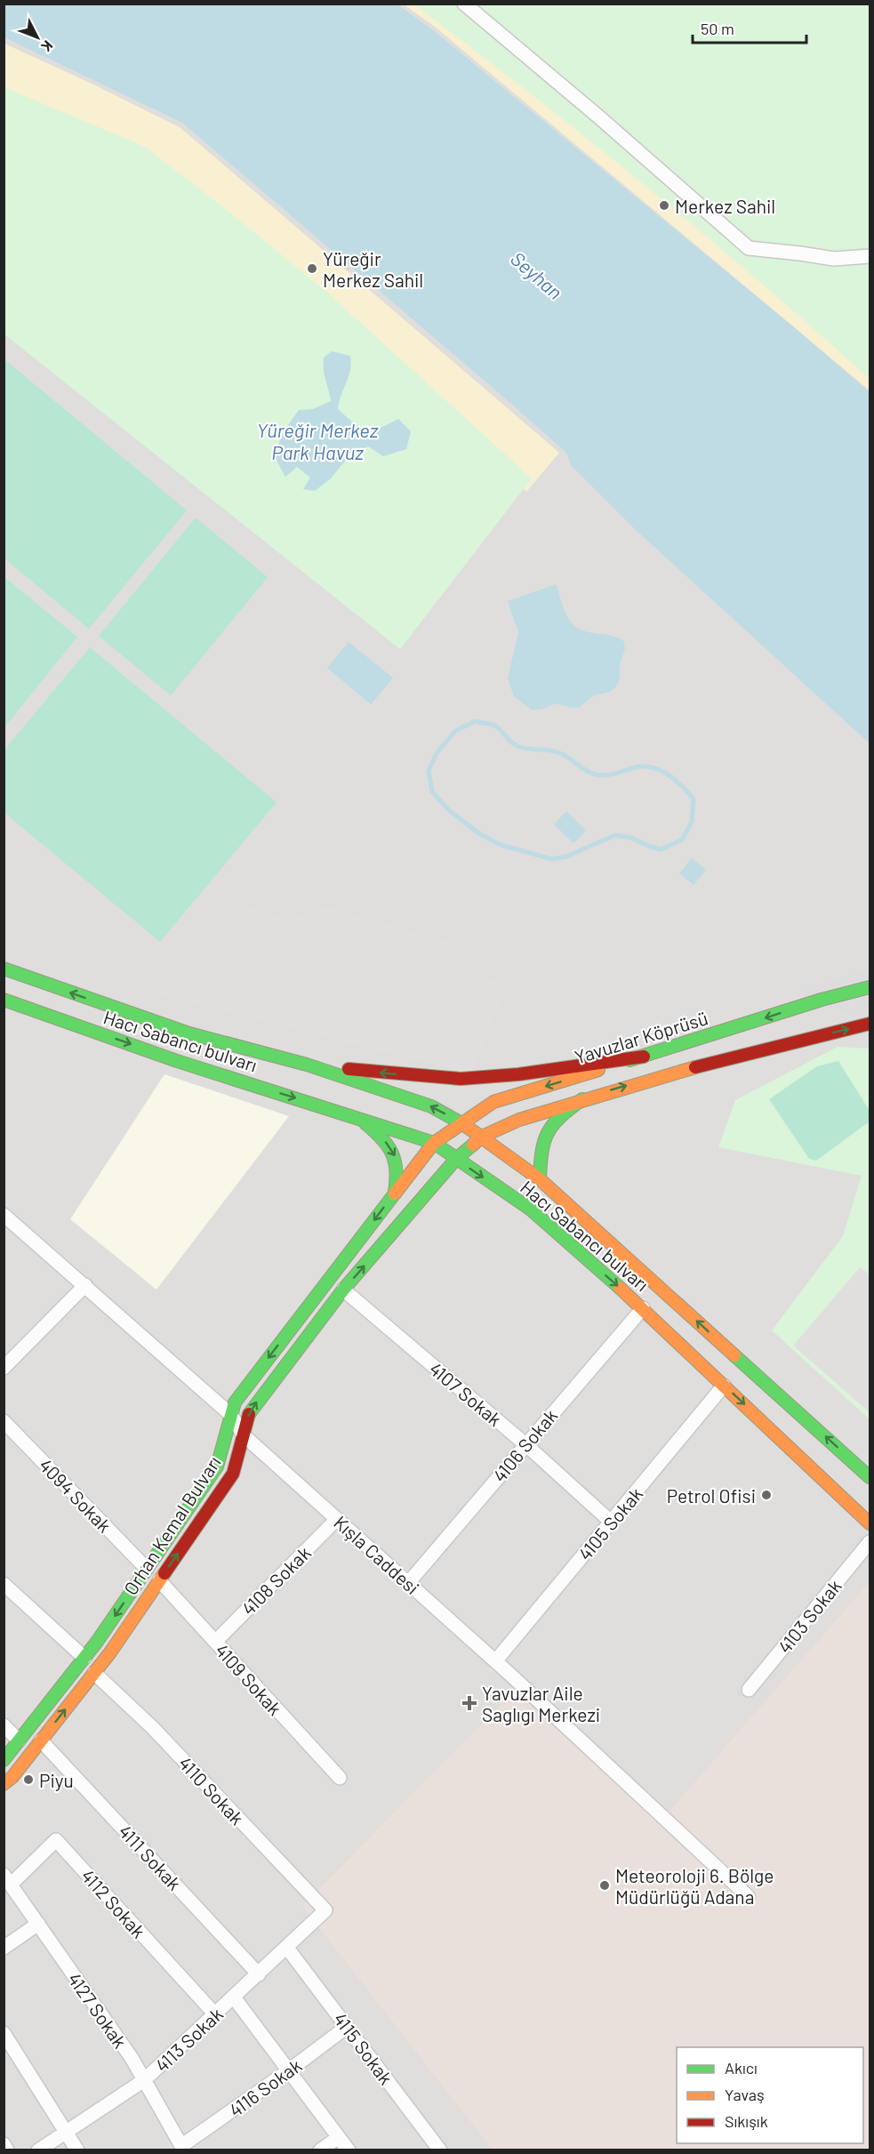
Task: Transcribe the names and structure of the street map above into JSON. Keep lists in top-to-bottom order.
{
  "streets": {
    "main road": ["Yavuzlar Köprüsü", "Hacı Sabancı bulvarı", "Orhan Kemal Bulvarı"],
    "street": [
      "4107 Sokak",
      "4106 Sokak",
      "4094 Sokak",
      "4105 Sokak",
      "Kışla Caddesi",
      "4108 Sokak",
      "4103 Sokak",
      "4109 Sokak",
      "4110 Sokak",
      "4111 Sokak",
      "4112 Sokak",
      "4127 Sokak",
      "4113 Sokak",
      "4115 Sokak",
      "4116 Sokak"
    ]
  },
  "crossings": [
    ["Yavuzlar Köprüsü", "Hacı Sabancı bulvarı"],
    ["Yavuzlar Köprüsü", "Orhan Kemal Bulvarı"],
    ["Hacı Sabancı bulvarı", "4106 Sokak"],
    ["Hacı Sabancı bulvarı", "4105 Sokak"],
    ["Hacı Sabancı bulvarı", "Orhan Kemal Bulvarı"],
    ["4107 Sokak", "4106 Sokak"],
    ["4107 Sokak", "4105 Sokak"],
    ["4107 Sokak", "Orhan Kemal Bulvarı"],
    ["4106 Sokak", "Kışla Caddesi"],
    ["4094 Sokak", "Orhan Kemal Bulvarı"],
    ["4105 Sokak", "Kışla Caddesi"],
    ["Orhan Kemal Bulvarı", "Kışla Caddesi"],
    ["Orhan Kemal Bulvarı", "4109 Sokak"],
    ["Orhan Kemal Bulvarı", "4110 Sokak"],
    ["Orhan Kemal Bulvarı", "4111 Sokak"],
    ["Kışla Caddesi", "4108 Sokak"],
    ["4108 Sokak", "4109 Sokak"],
    ["4110 Sokak", "4113 Sokak"],
    ["4111 Sokak", "4113 Sokak"],
    ["4112 Sokak", "4127 Sokak"],
    ["4112 Sokak", "4113 Sokak"],
    ["4127 Sokak", "4113 Sokak"],
    ["4127 Sokak", "4116 Sokak"],
    ["4113 Sokak", "4115 Sokak"],
    ["4115 Sokak", "4116 Sokak"]
  ],
  "water": ["Seyhan", "Yüreğir Merkez Park Havuz"],
  "places": {
    "other": [
      "Merkez Sahil",
      "Yüreğir Merkez Sahil",
      "Petrol Ofisi",
      "Piyu",
      "Meteoroloji 6. Bölge Müdürlüğü Adana"
    ],
    "health": ["Yavuzlar Aile Saglıgı Merkezi"]
  },
  "legend": ["Akıcı", "Yavaş", "Sıkışık"],
  "scale_bar": "50 m",
  "north": "bottom right"
}
